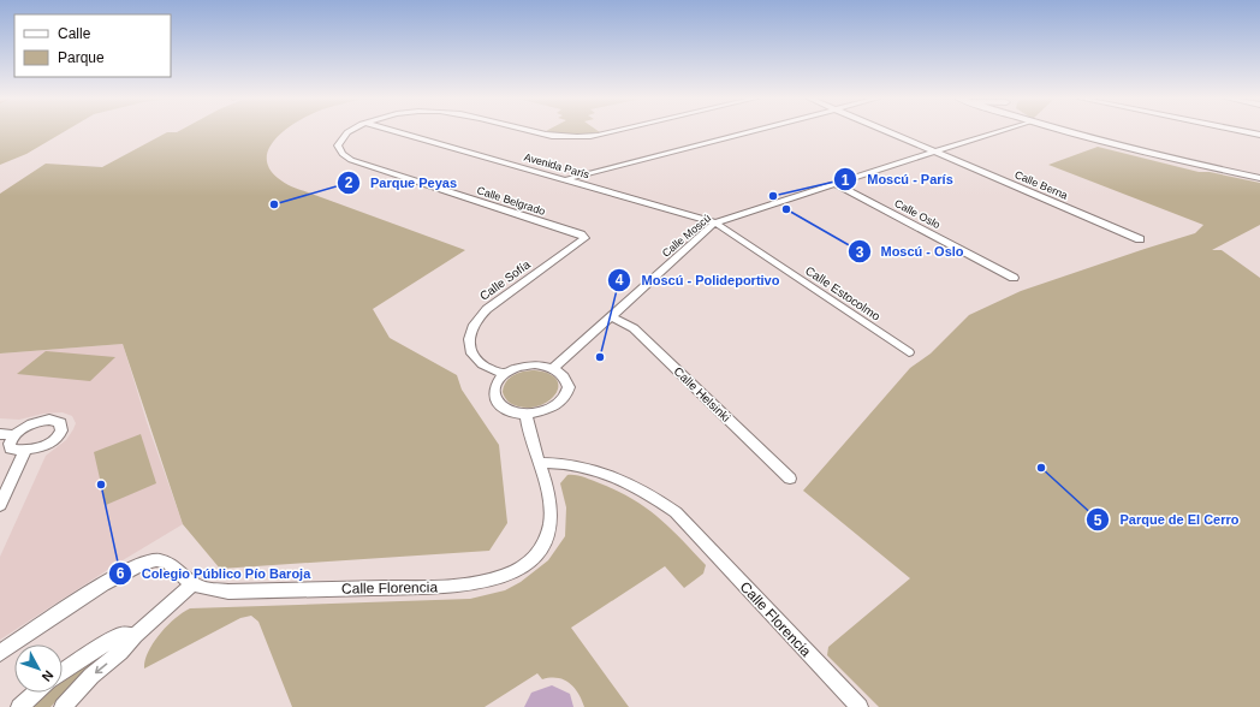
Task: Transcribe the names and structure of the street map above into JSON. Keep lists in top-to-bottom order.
{
  "streets": {
    "street": [
      "Avenida París",
      "Calle Berna",
      "Calle Belgrado",
      "Calle Oslo",
      "Calle Moscú",
      "Calle Sofía",
      "Calle Estocolmo",
      "Calle Helsinki",
      "Calle Florencia"
    ]
  },
  "crossings": [
    ["Avenida París", "Calle Moscú"],
    ["Avenida París", "Calle Estocolmo"],
    ["Calle Berna", "Calle Moscú"],
    ["Calle Belgrado", "Calle Sofía"],
    ["Calle Oslo", "Calle Moscú"],
    ["Calle Moscú", "Calle Sofía"],
    ["Calle Moscú", "Calle Estocolmo"],
    ["Calle Moscú", "Calle Helsinki"],
    ["Calle Moscú", "Calle Florencia"],
    ["Calle Sofía", "Calle Florencia"]
  ],
  "places": [
    "Moscú - París",
    "Parque Peyas",
    "Moscú - Oslo",
    "Moscú - Polideportivo",
    "Parque de El Cerro",
    "Colegio Público Pío Baroja"
  ],
  "legend": ["Calle", "Parque"],
  "north": "bottom right"
}
